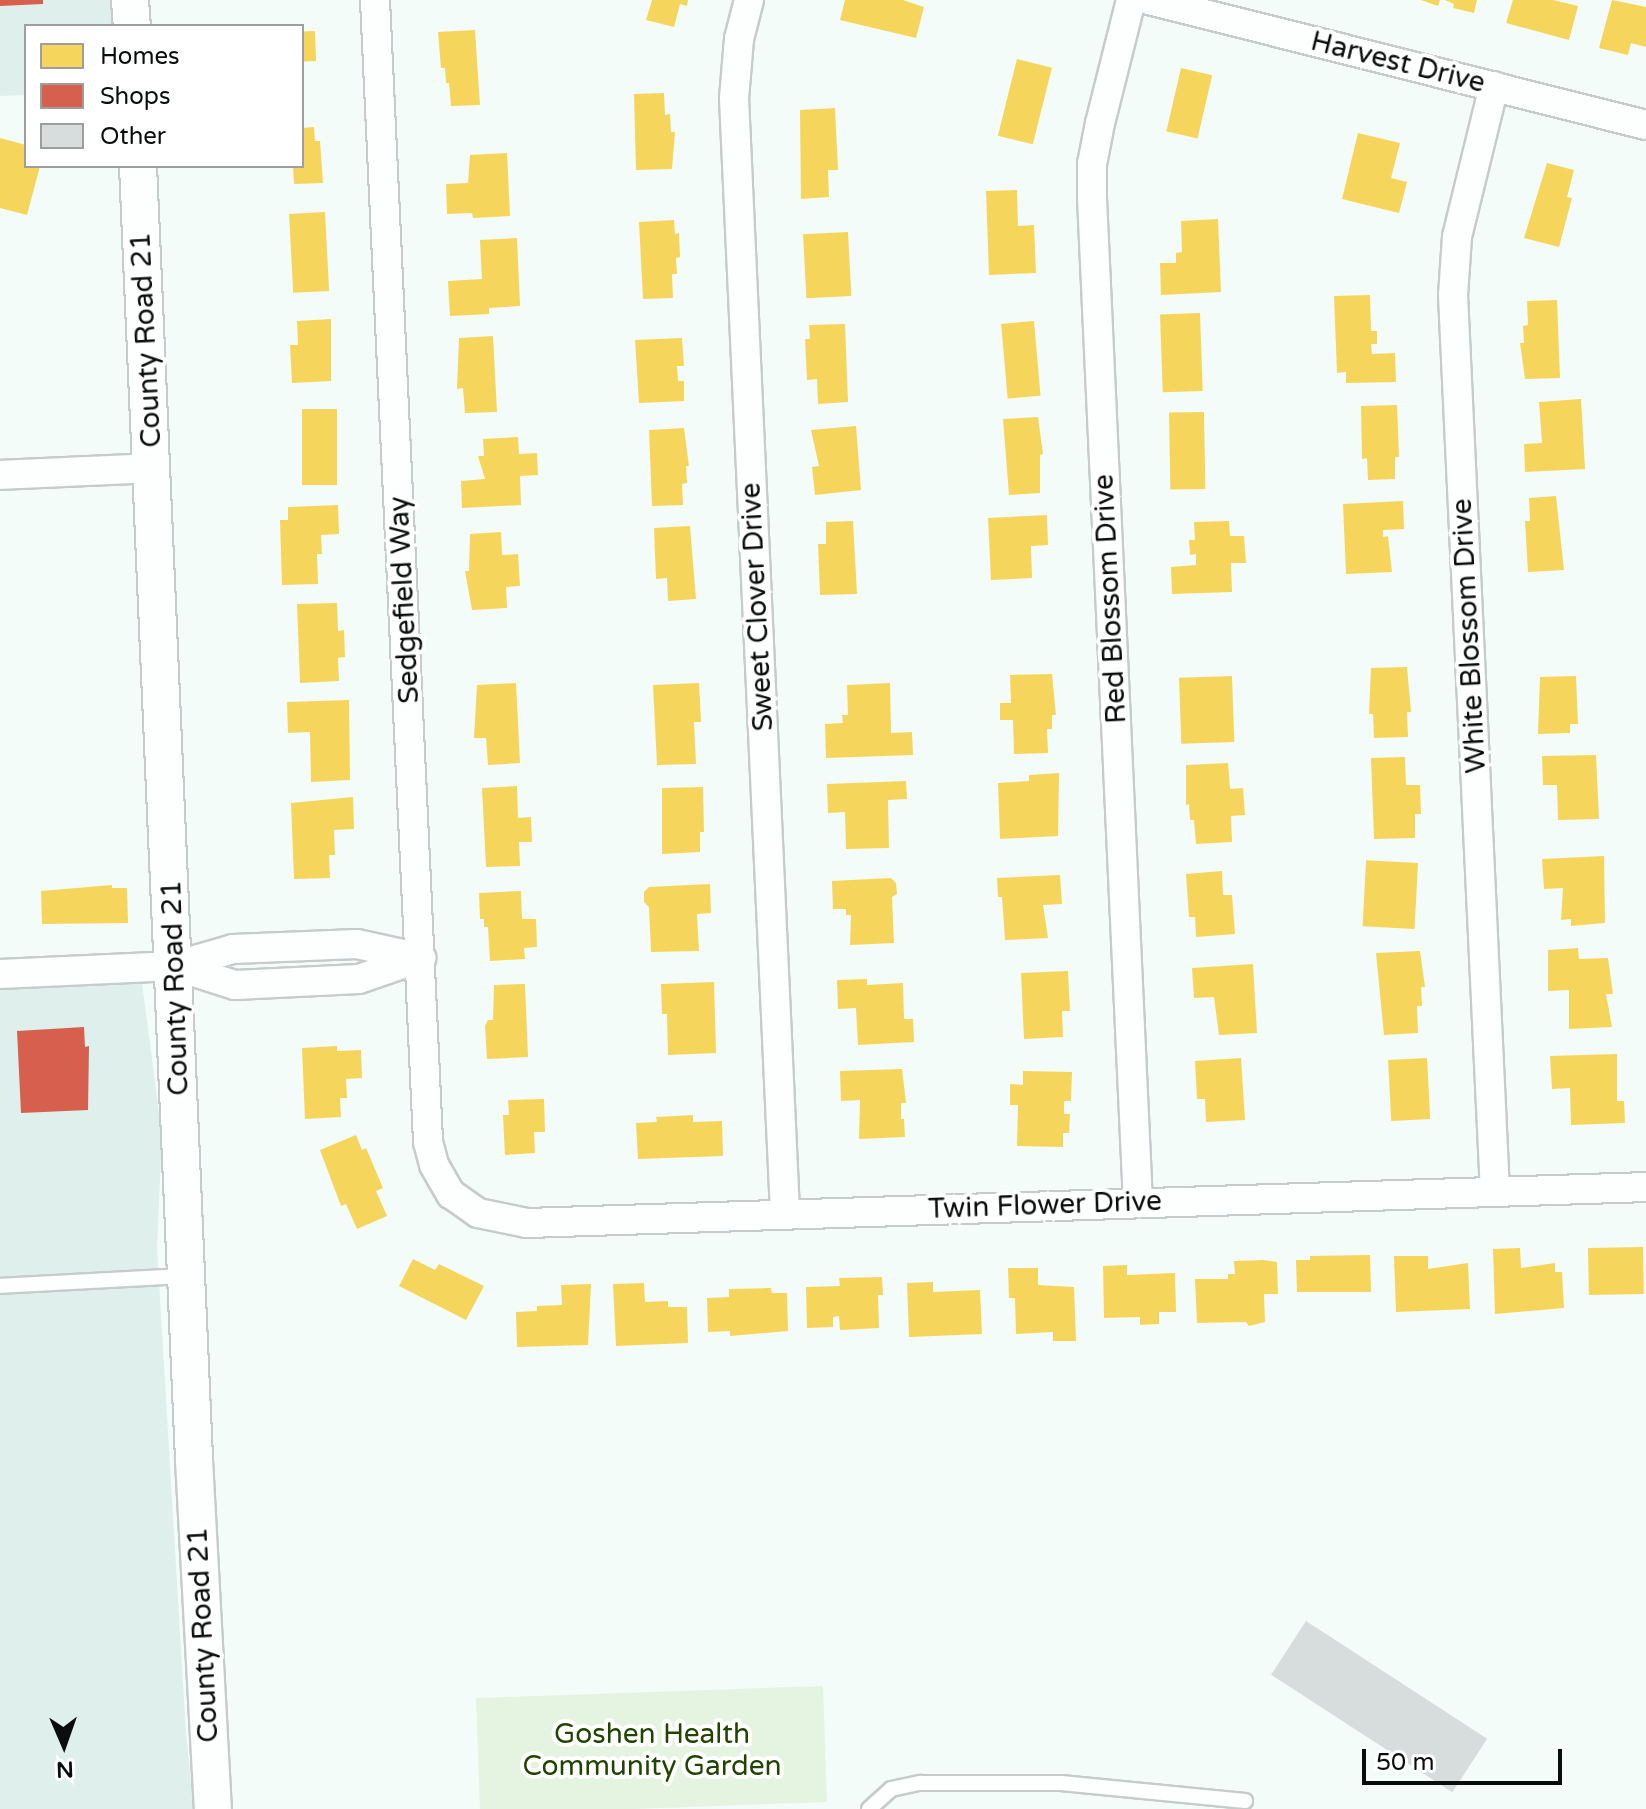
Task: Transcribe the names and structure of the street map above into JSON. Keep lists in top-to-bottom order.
{
  "streets": {
    "street": [
      "Harvest Drive",
      "County Road 21",
      "Red Blossom Drive",
      "Sedgefield Way",
      "Sweet Clover Drive",
      "White Blossom Drive",
      "Twin Flower Drive"
    ]
  },
  "crossings": [
    ["Harvest Drive", "White Blossom Drive"],
    ["Red Blossom Drive", "Twin Flower Drive"],
    ["Sedgefield Way", "Twin Flower Drive"],
    ["Sweet Clover Drive", "Twin Flower Drive"],
    ["White Blossom Drive", "Twin Flower Drive"]
  ],
  "parks": ["Goshen Health Community Garden"],
  "legend": ["Homes", "Shops", "Other"],
  "scale_bar": "50 m",
  "north": "bottom"
}
